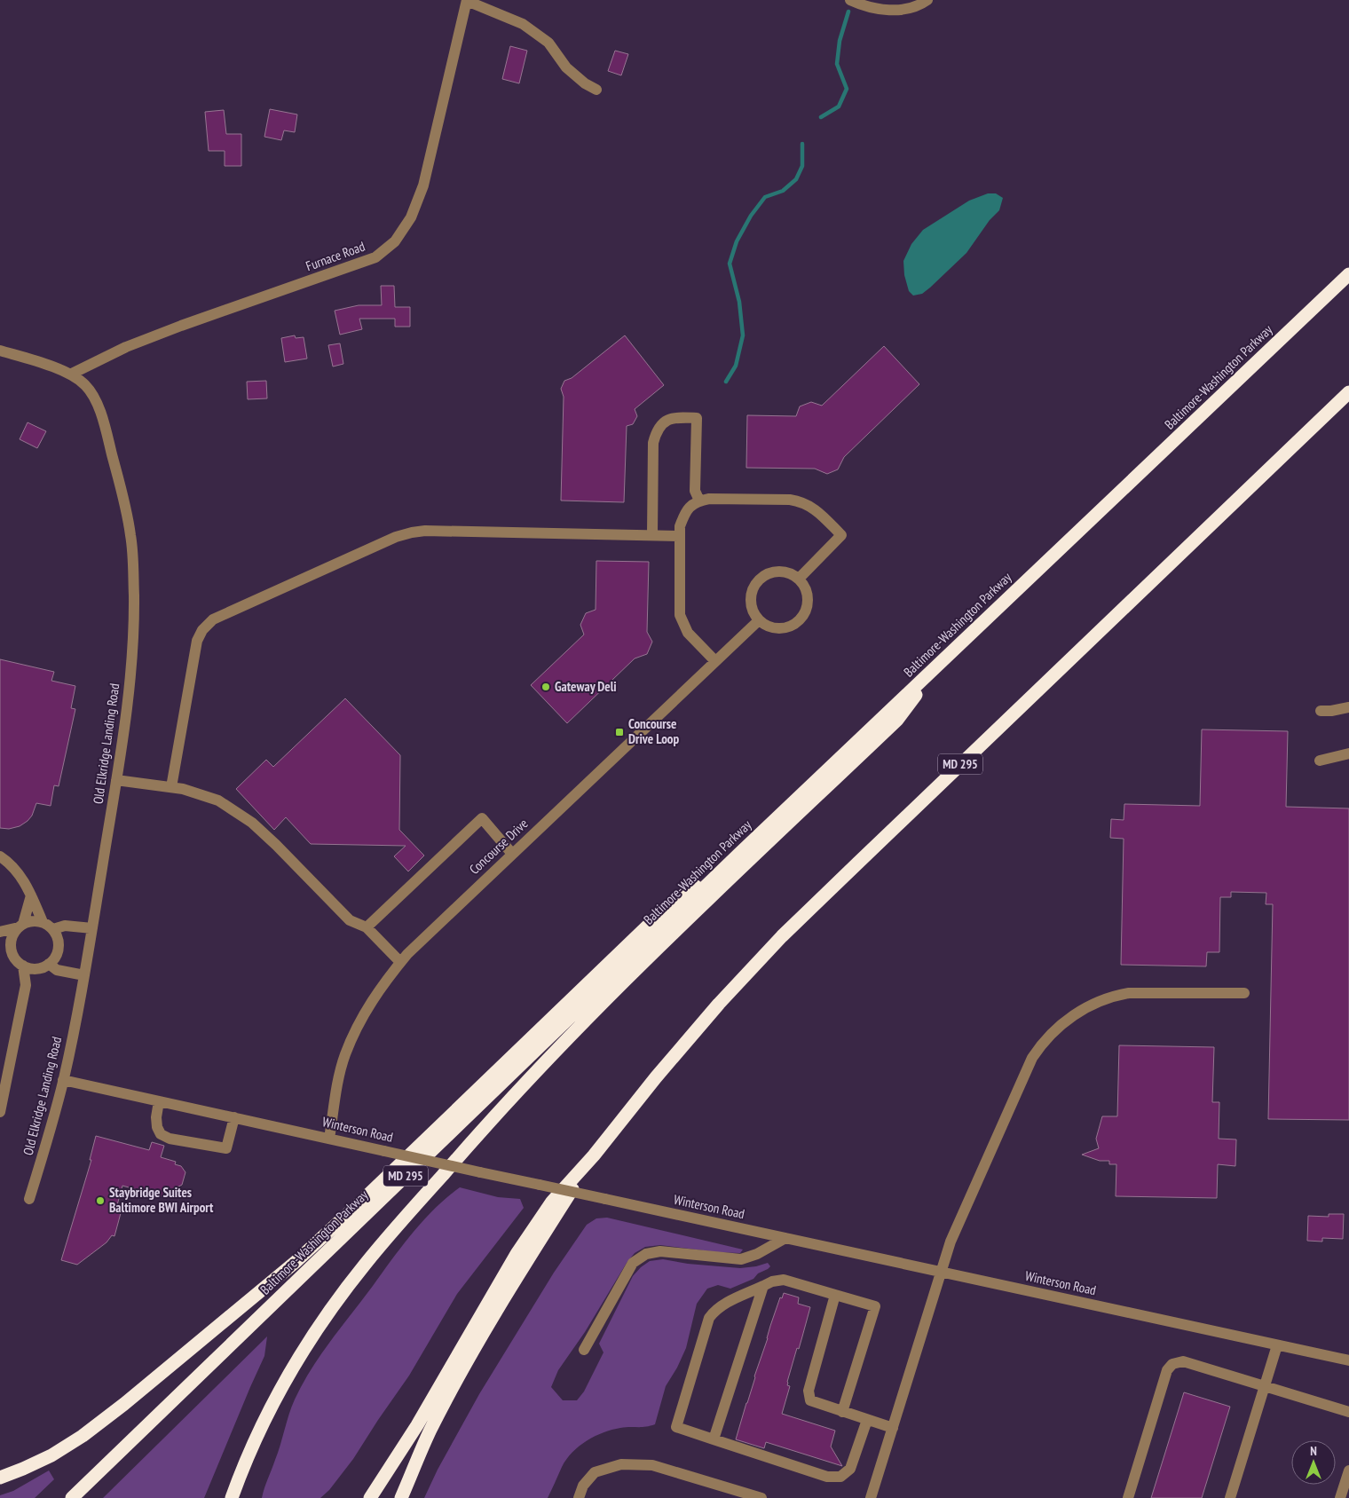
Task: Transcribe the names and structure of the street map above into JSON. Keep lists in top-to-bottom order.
{
  "streets": {
    "highway": ["Baltimore-Washington Parkway", "MD 295"],
    "street": [
      "Furnace Road",
      "Old Elkridge Landing Road",
      "Concourse Drive",
      "Winterson Road"
    ]
  },
  "crossings": [
    ["Furnace Road", "Old Elkridge Landing Road"],
    ["Old Elkridge Landing Road", "Winterson Road"],
    ["Concourse Drive", "Winterson Road"]
  ],
  "places": {
    "other": ["Gateway Deli", "Staybridge Suites Baltimore BWI Airport"],
    "transit": ["Concourse Drive Loop"]
  },
  "north": "top"
}
